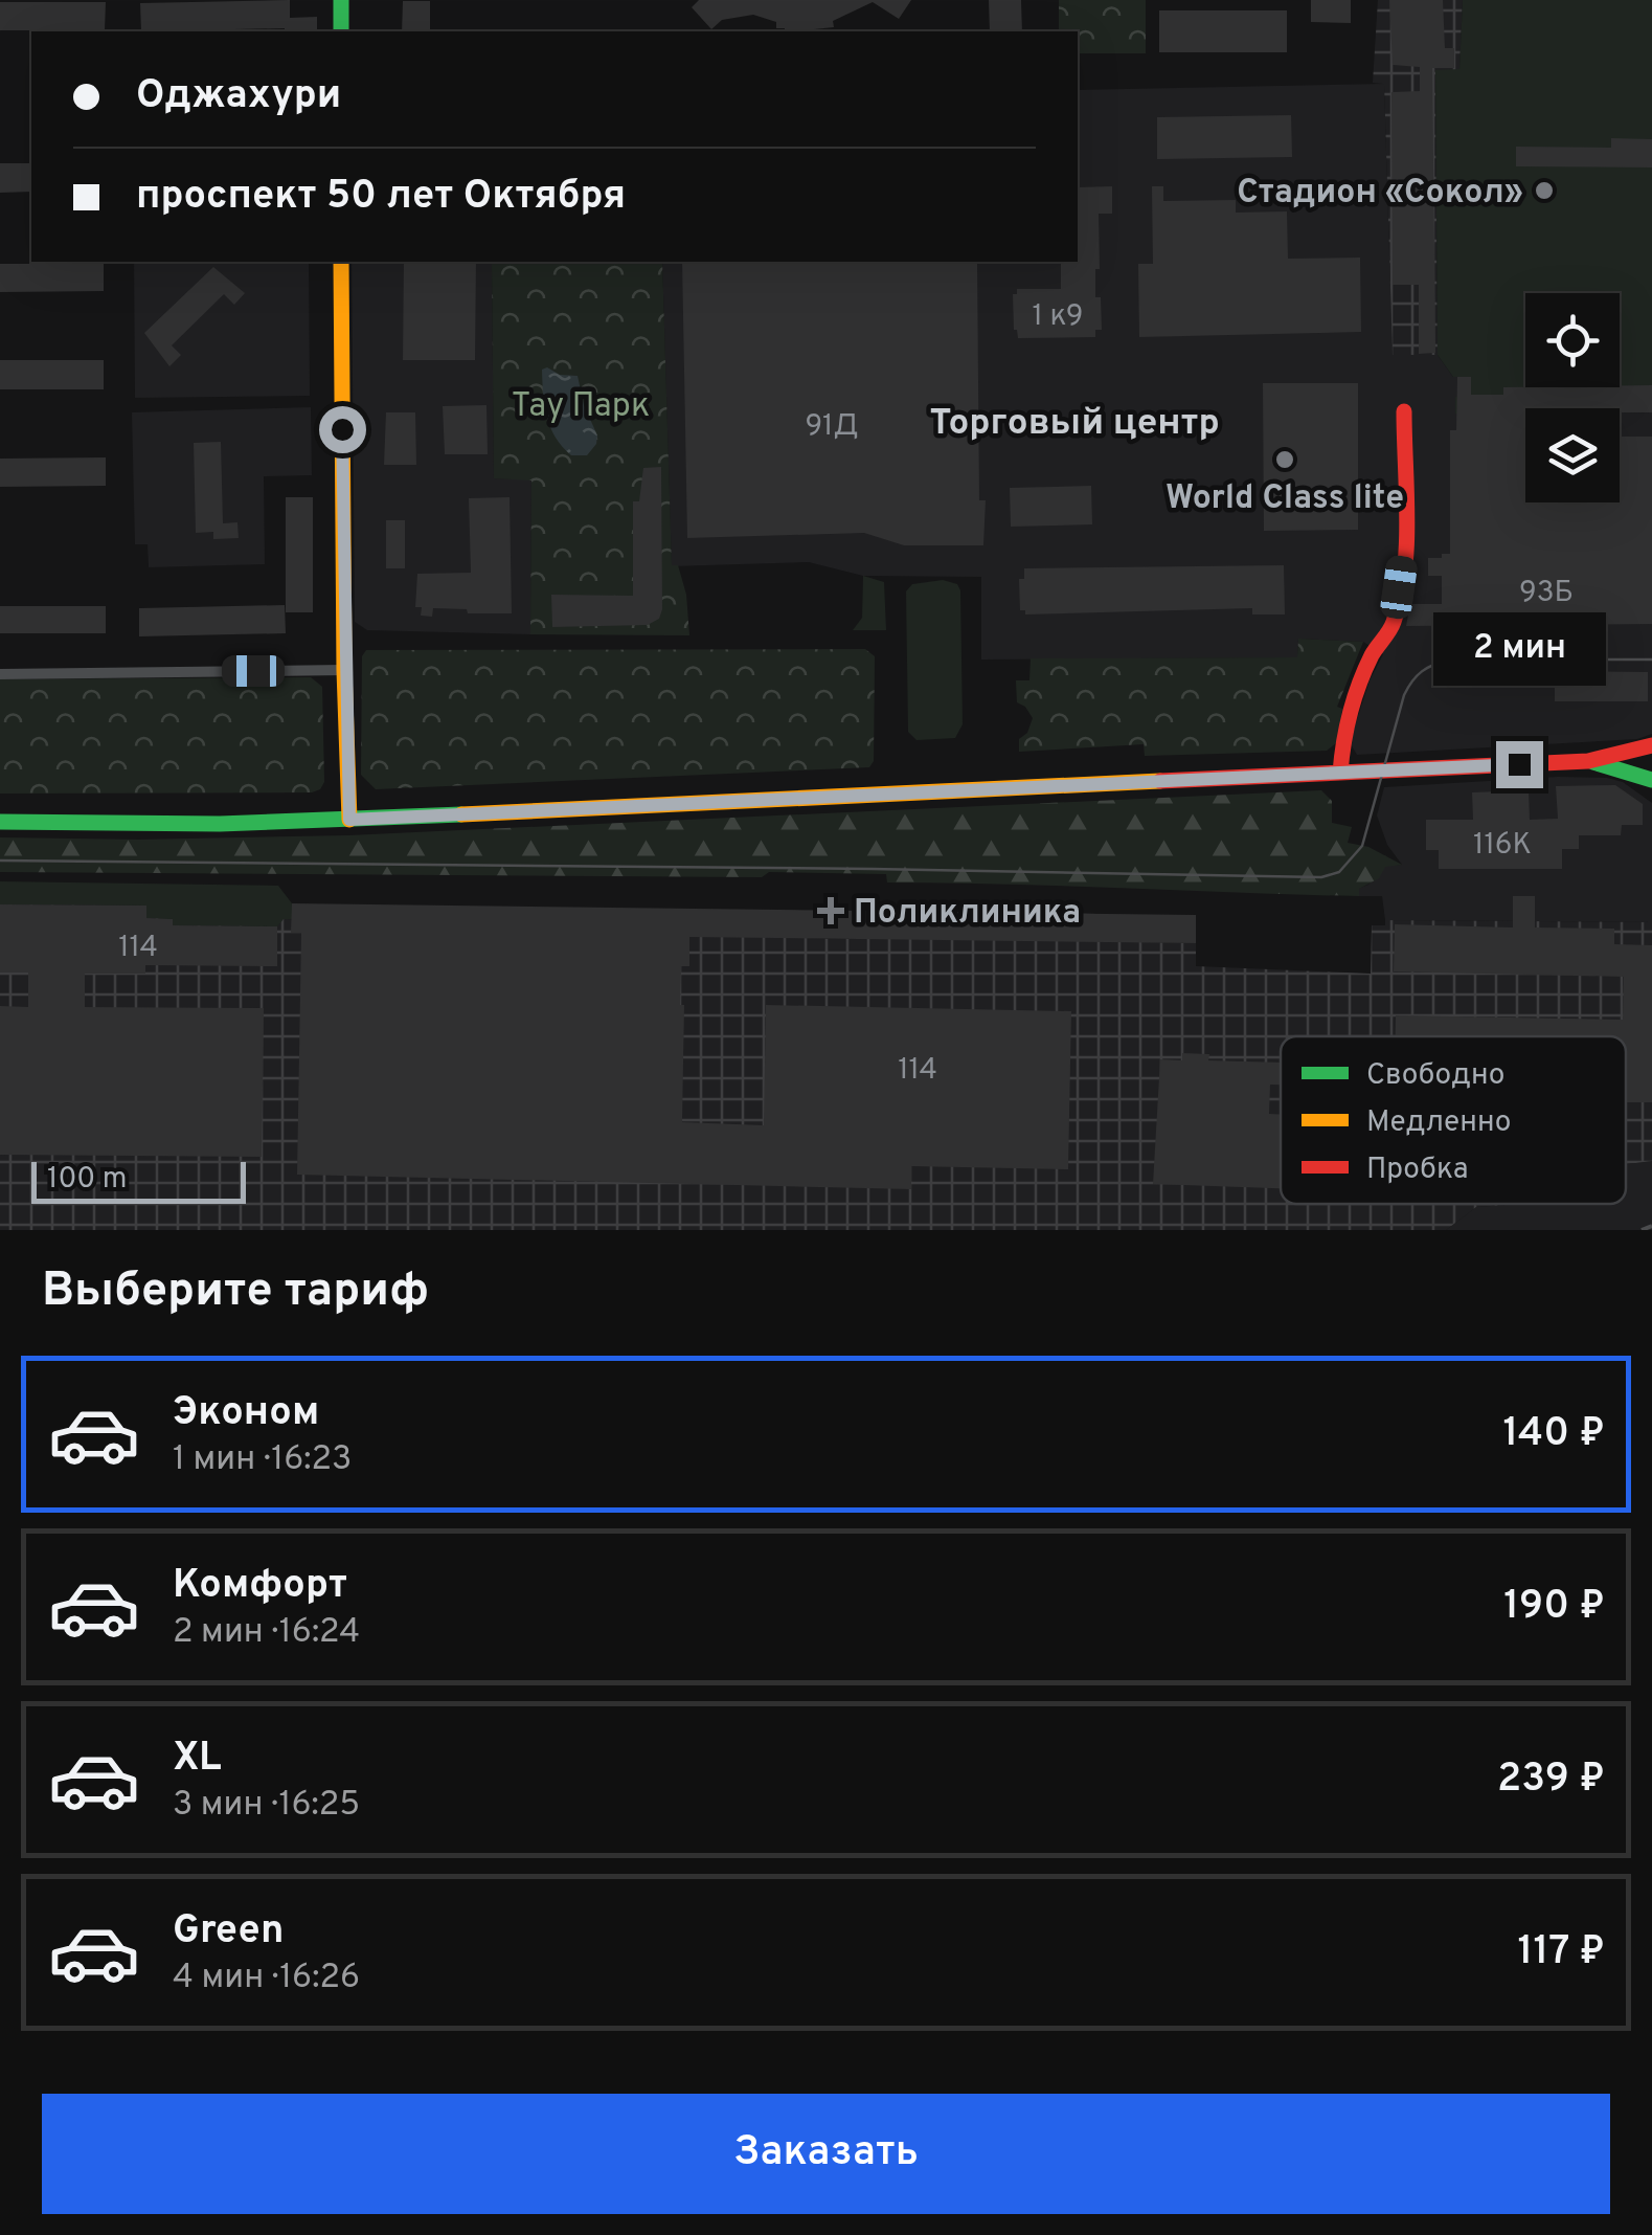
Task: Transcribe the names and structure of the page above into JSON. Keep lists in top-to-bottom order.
{
  "districts": ["Торговый центр"],
  "parks": ["Тау Парк"],
  "places": {
    "other": ["Стадион «Сокол»", "World Class lite"],
    "health": ["Поликлиника"]
  },
  "house_numbers": [
    "1 к9",
    "91Д",
    "93Б",
    "116К",
    "114",
    "114"
  ],
  "legend": ["Свободно", "Медленно", "Пробка"],
  "scale_bar": "100 m",
  "page": {
    "banner": ["Оджахури", "проспект 50 лет Октября"],
    "bubble": "2 мин",
    "scale": "100 m",
    "heading": "Выберите тариф",
    "list": [
      {
        "name": "Эконом",
        "note": "1 мин · 16:23",
        "value": "140 ₽"
      },
      {
        "name": "Комфорт",
        "note": "2 мин · 16:24",
        "value": "190 ₽"
      },
      {
        "name": "XL",
        "note": "3 мин · 16:25",
        "value": "239 ₽"
      },
      {
        "name": "Green",
        "note": "4 мин · 16:26",
        "value": "117 ₽"
      }
    ],
    "buttons": "Заказать"
  }
}
